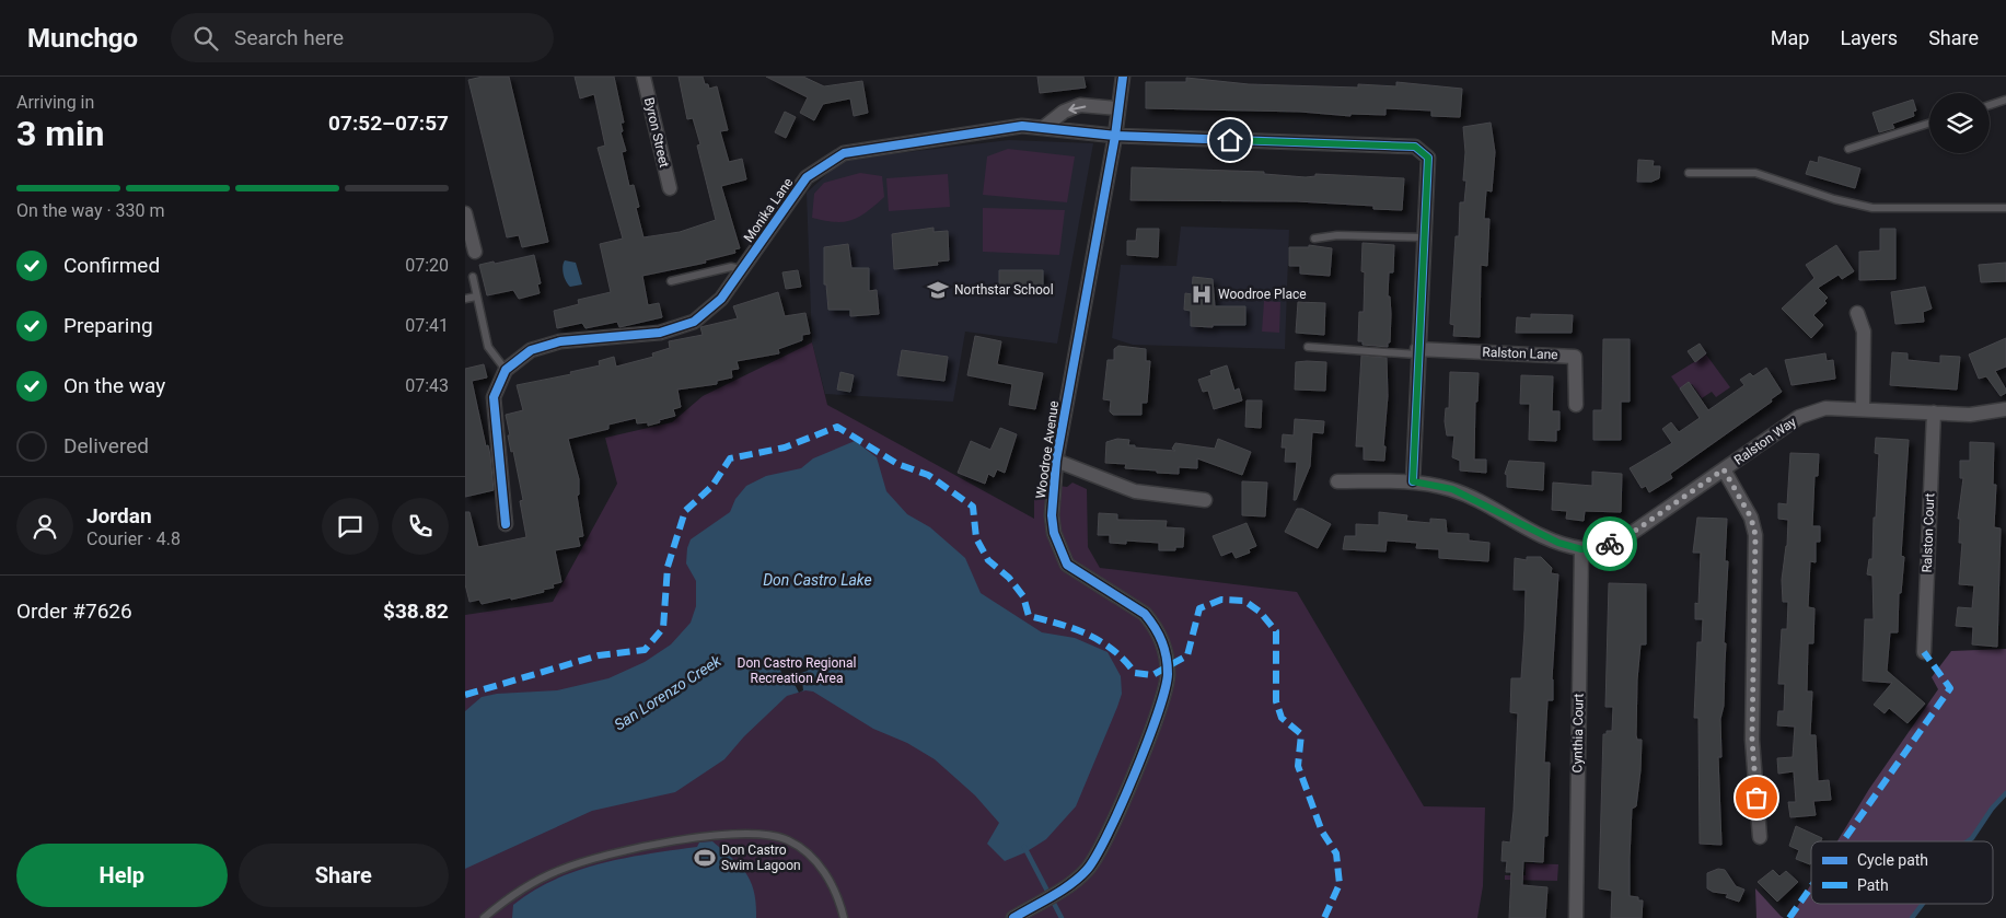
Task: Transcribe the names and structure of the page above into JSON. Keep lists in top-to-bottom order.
{
  "streets": {
    "street": [
      "Byron Street",
      "Monika Lane",
      "Ralston Lane",
      "Ralston Way",
      "Woodroe Avenue",
      "Ralston Court",
      "Cynthia Court"
    ]
  },
  "crossings": [
    ["Monika Lane", "Woodroe Avenue"],
    ["Ralston Way", "Ralston Court"],
    ["Ralston Way", "Cynthia Court"]
  ],
  "water": ["Don Castro Lake", "San Lorenzo Creek"],
  "parks": ["Don Castro Regional Recreation Area"],
  "places": {
    "school or university": ["Northstar School"],
    "hospital": ["Woodroe Place"],
    "sports": ["Don Castro Swim Lagoon"]
  },
  "legend": ["Cycle path", "Path"],
  "page": {
    "header": "Munchgo",
    "search": "Search here",
    "nav": ["Map", "Layers", "Share"],
    "heading": ["3 min", "Arriving in", "07:52–07:57"],
    "panel": [
      "Jordan",
      "Courier · 4.8",
      "Order #7626",
      "$38.82"
    ],
    "bar": "On the way · 330 m",
    "list": [
      ["Confirmed", "07:20"],
      ["Preparing", "07:41"],
      ["On the way", "07:43"],
      "Delivered"
    ],
    "buttons": ["Help", "Share"]
  }
}
